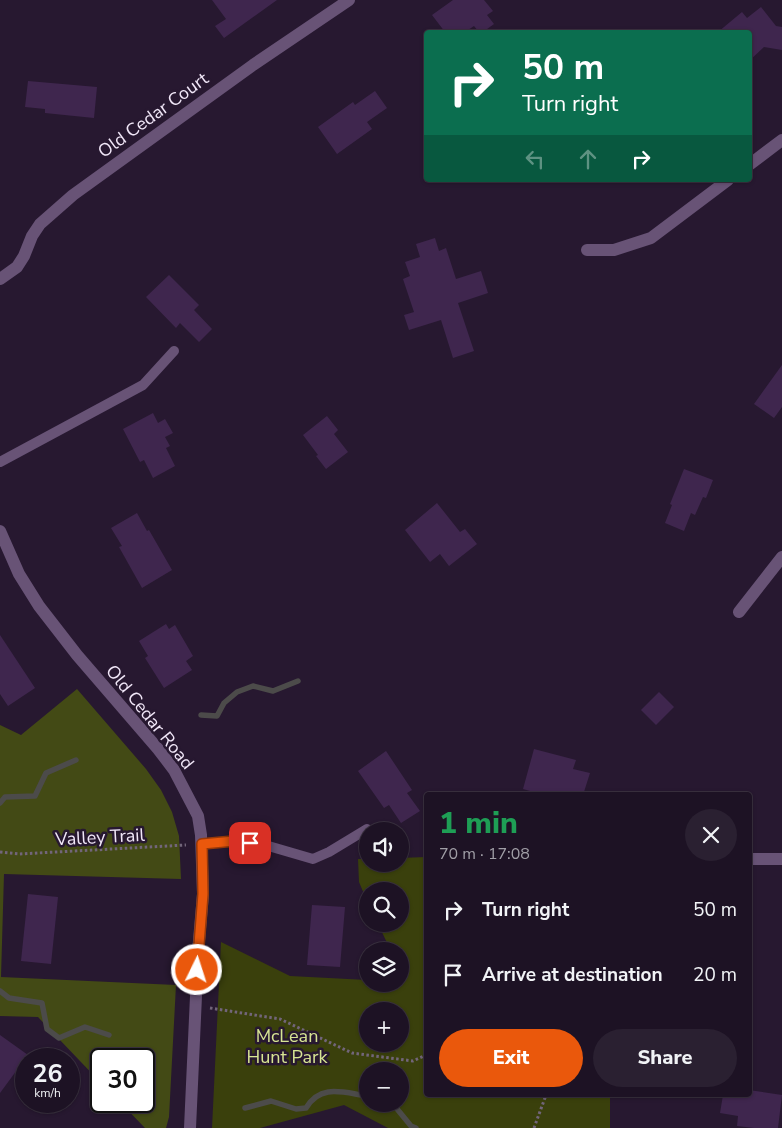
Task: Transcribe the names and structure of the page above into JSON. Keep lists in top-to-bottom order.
{
  "streets": {
    "street": ["Old Cedar Court", "Old Cedar Road"],
    "path": ["Valley Trail"]
  },
  "crossings": [
    ["Old Cedar Road", "Valley Trail"]
  ],
  "parks": ["McLean Hunt Park"],
  "page": {
    "turn": ["50 m", "Turn right"],
    "heading": ["1 min", "70 m · 17:08"],
    "map_buttons": ["+", "−"],
    "list": [
      {
        "name": "Turn right",
        "value": "50 m"
      },
      {
        "name": "Arrive at destination",
        "value": "20 m"
      }
    ],
    "buttons": ["Exit", "Share"],
    "speed": "26 km/h",
    "limit": "30"
  }
}
